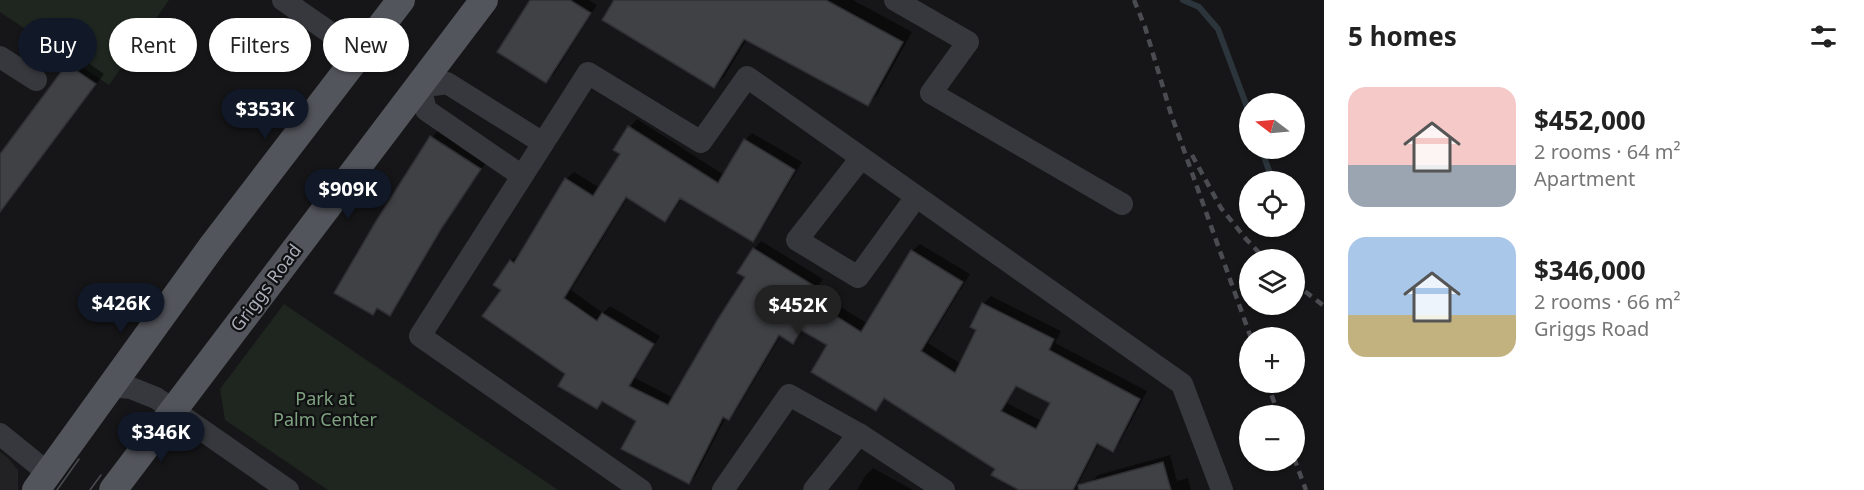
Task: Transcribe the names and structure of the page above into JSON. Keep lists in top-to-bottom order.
{
  "streets": {
    "main road": ["Griggs Road"]
  },
  "parks": ["Park at Palm Center"],
  "north": "left",
  "page": {
    "heading": "5 homes",
    "chip": [
      "Buy",
      "Rent",
      "Filters",
      "New"
    ],
    "list": [
      {
        "name": "$452,000",
        "note": "2 rooms · 64 m² · Apartment"
      },
      {
        "name": "$346,000",
        "note": "2 rooms · 66 m² · Griggs Road"
      }
    ],
    "price": [
      "$353K",
      "$909K",
      "$426K",
      "$452K",
      "$346K"
    ],
    "map_buttons": ["+", "−"]
  }
}
